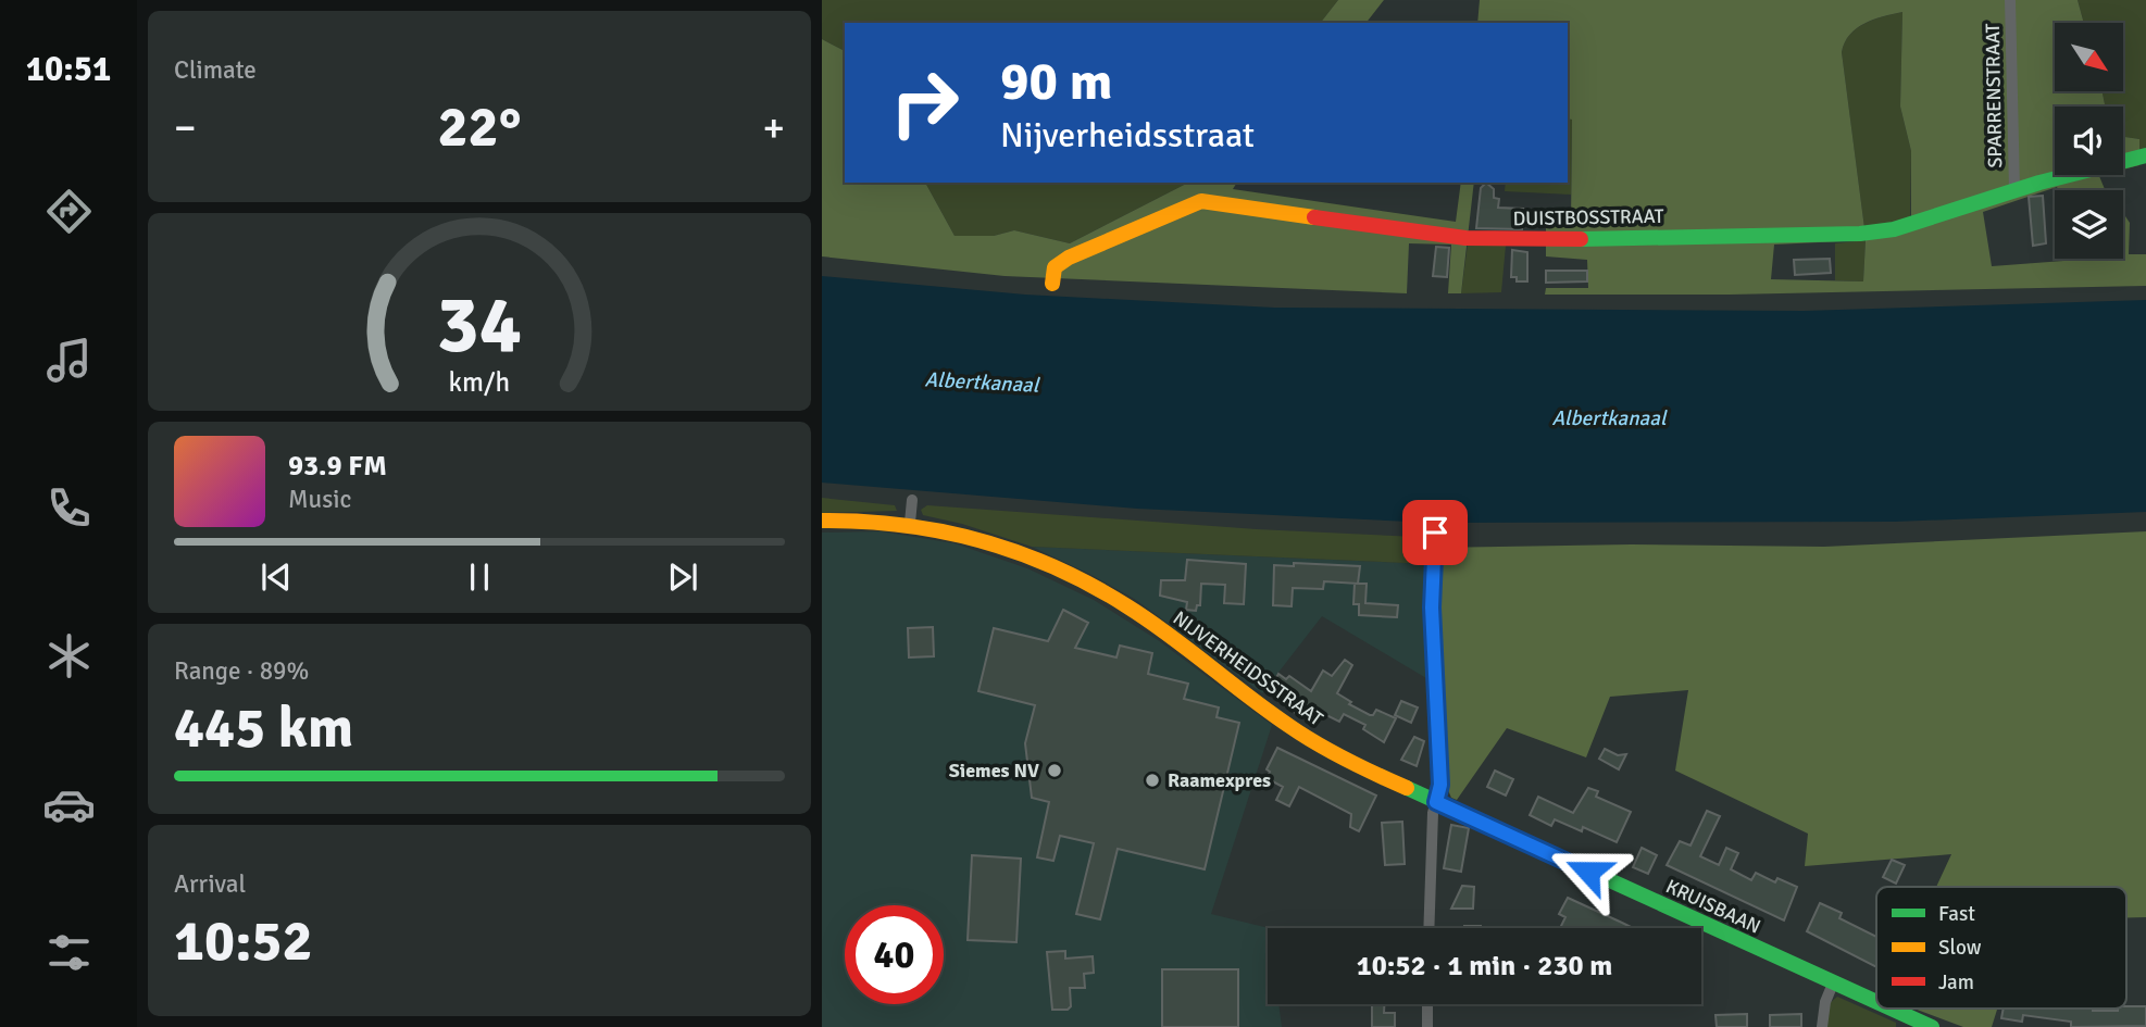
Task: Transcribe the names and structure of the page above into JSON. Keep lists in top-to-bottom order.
{
  "streets": {
    "street": [
      "SPARRENSTRAAT",
      "DUISTBOSSTRAAT",
      "NIJVERHEIDSSTRAAT",
      "KRUISBAAN"
    ]
  },
  "crossings": [
    ["SPARRENSTRAAT", "DUISTBOSSTRAAT"],
    ["NIJVERHEIDSSTRAAT", "KRUISBAAN"]
  ],
  "water": ["Albertkanaal"],
  "places": ["Siemes NV", "Raamexpres"],
  "legend": ["Fast", "Slow", "Jam"],
  "north": "bottom right",
  "page": {
    "tabs": "10:51",
    "tile": [
      "Climate",
      ["Range · 89%", "445 km"],
      ["Arrival", "10:52"]
    ],
    "turn": ["90 m", "Nijverheidsstraat"],
    "heat": ["−", "22°", "+"],
    "song": ["93.9 FM", "Music"],
    "limit": "40",
    "trip": "10:52 · 1 min · 230 m",
    "gauge": ["34", "km/h"]
  }
}
